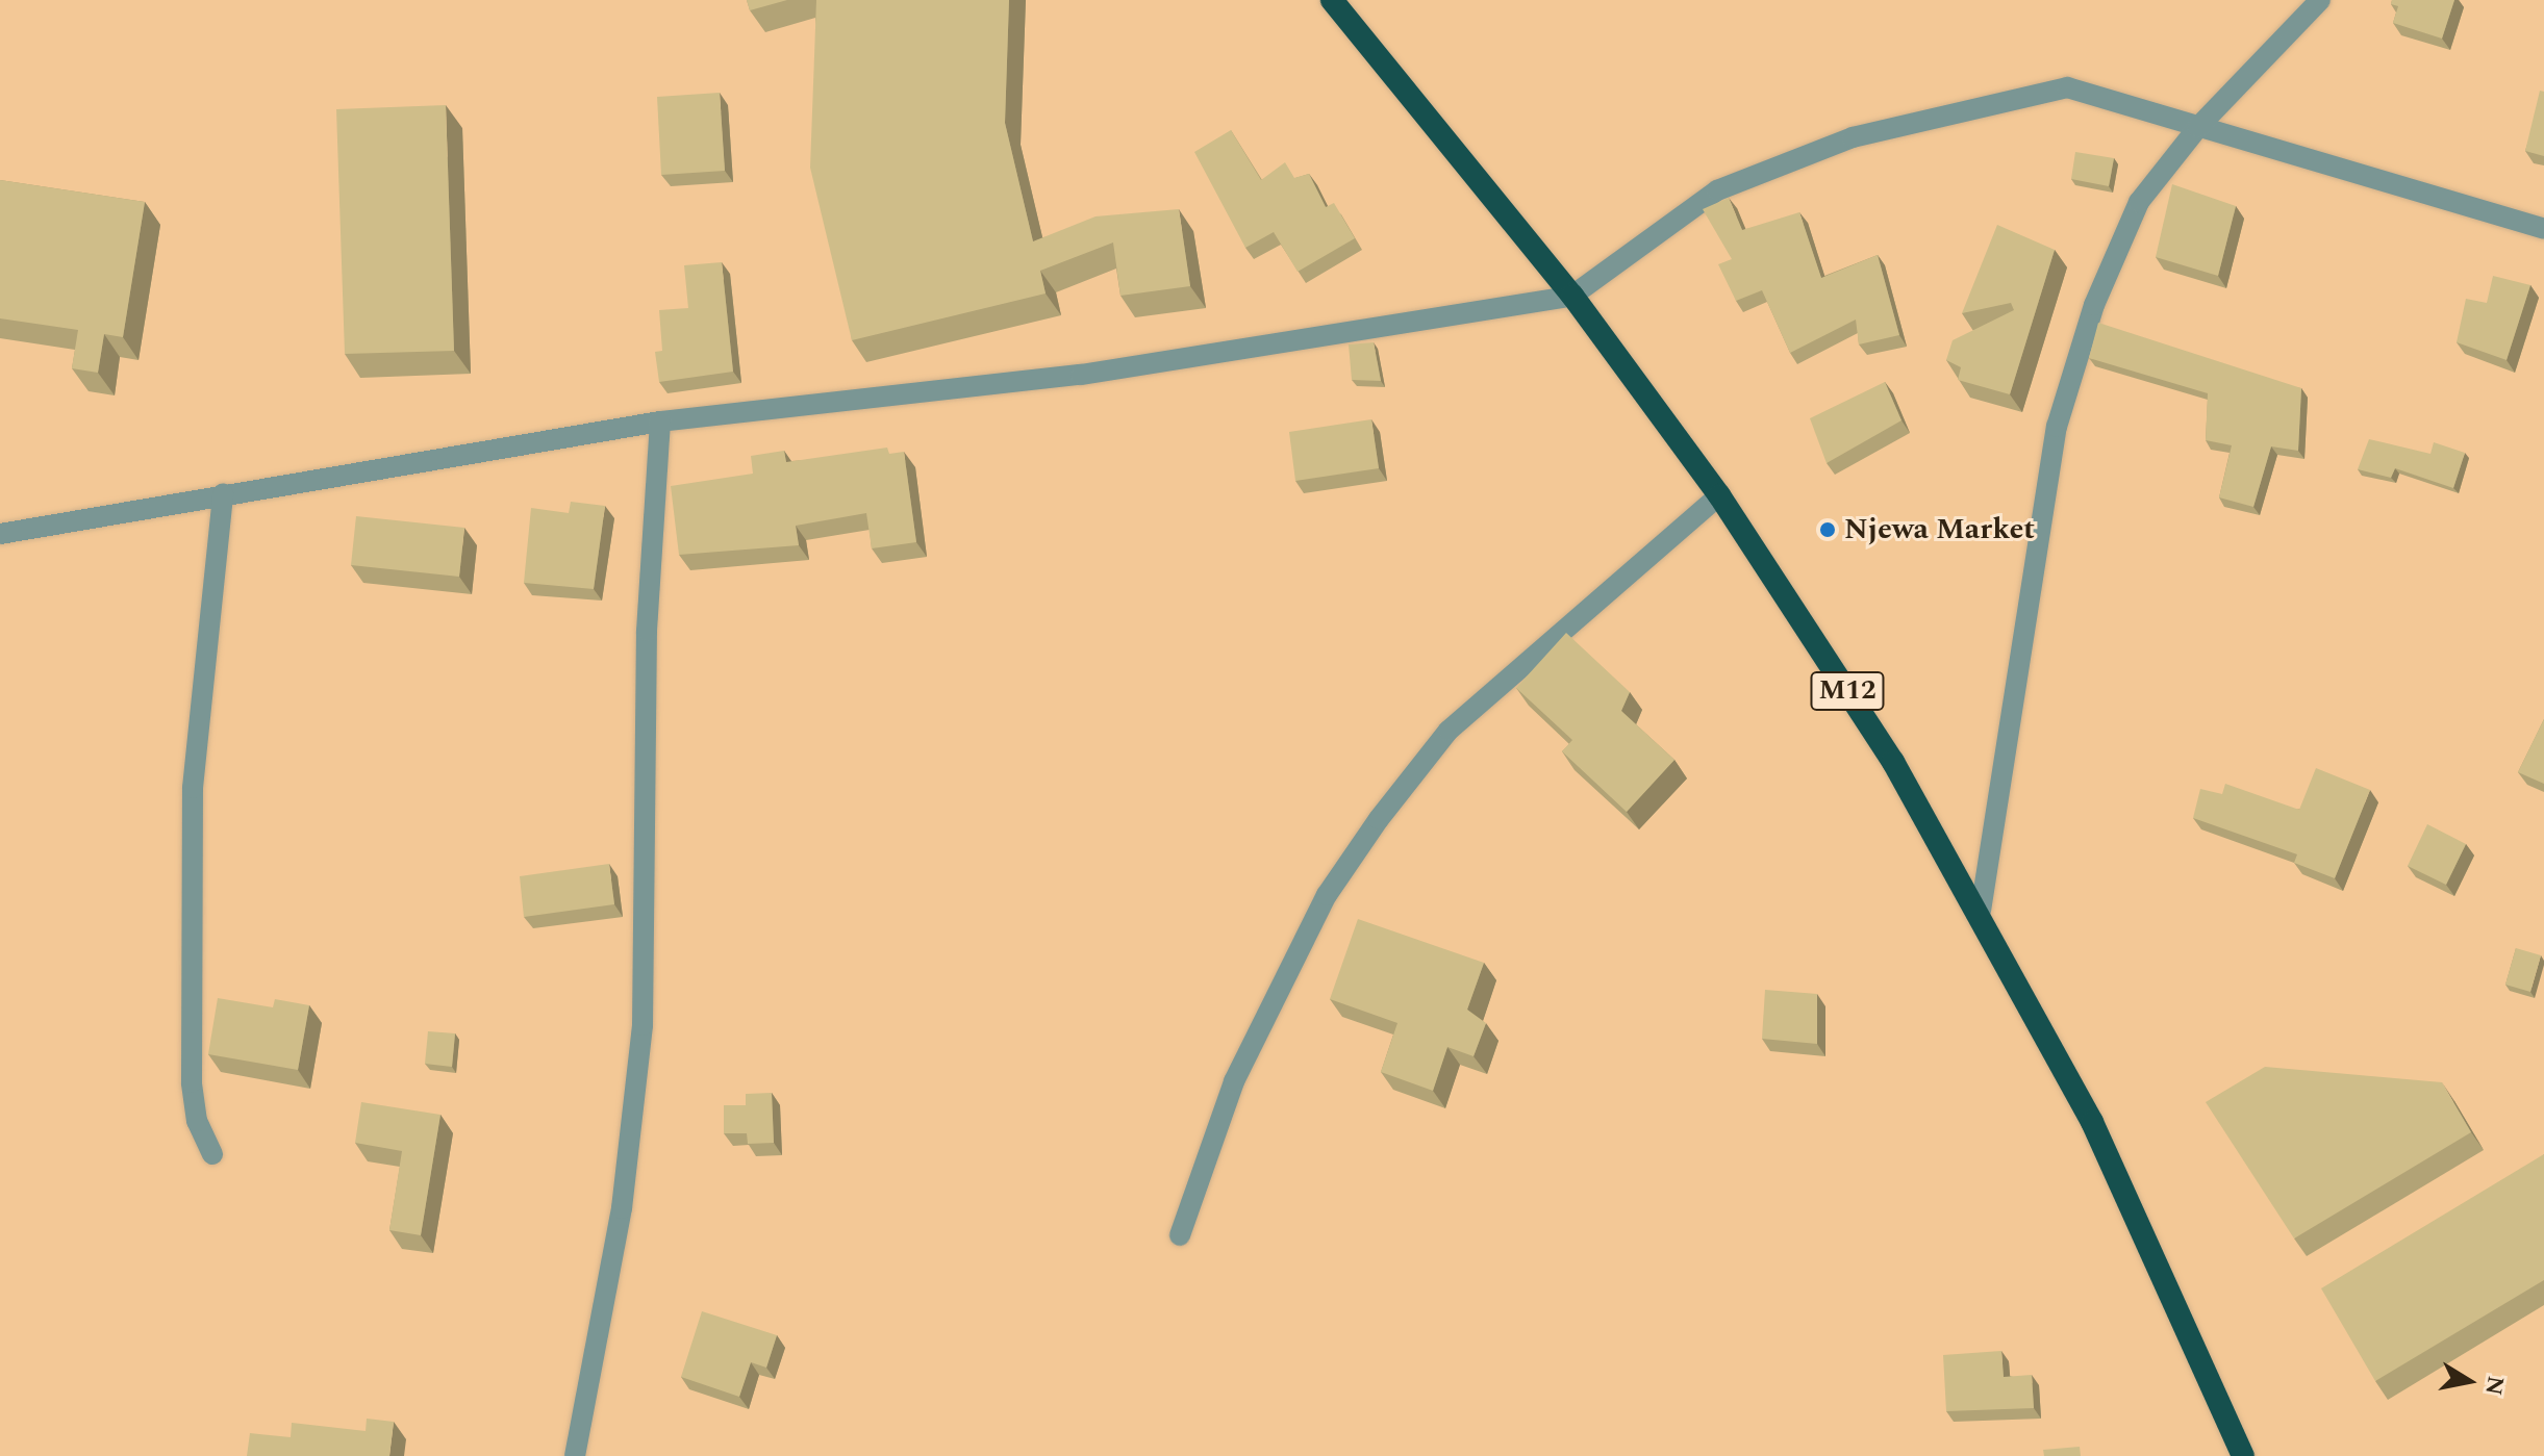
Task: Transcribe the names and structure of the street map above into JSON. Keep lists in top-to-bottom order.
{
  "streets": {
    "highway": ["M12"]
  },
  "places": ["Njewa Market"],
  "north": "right"
}
